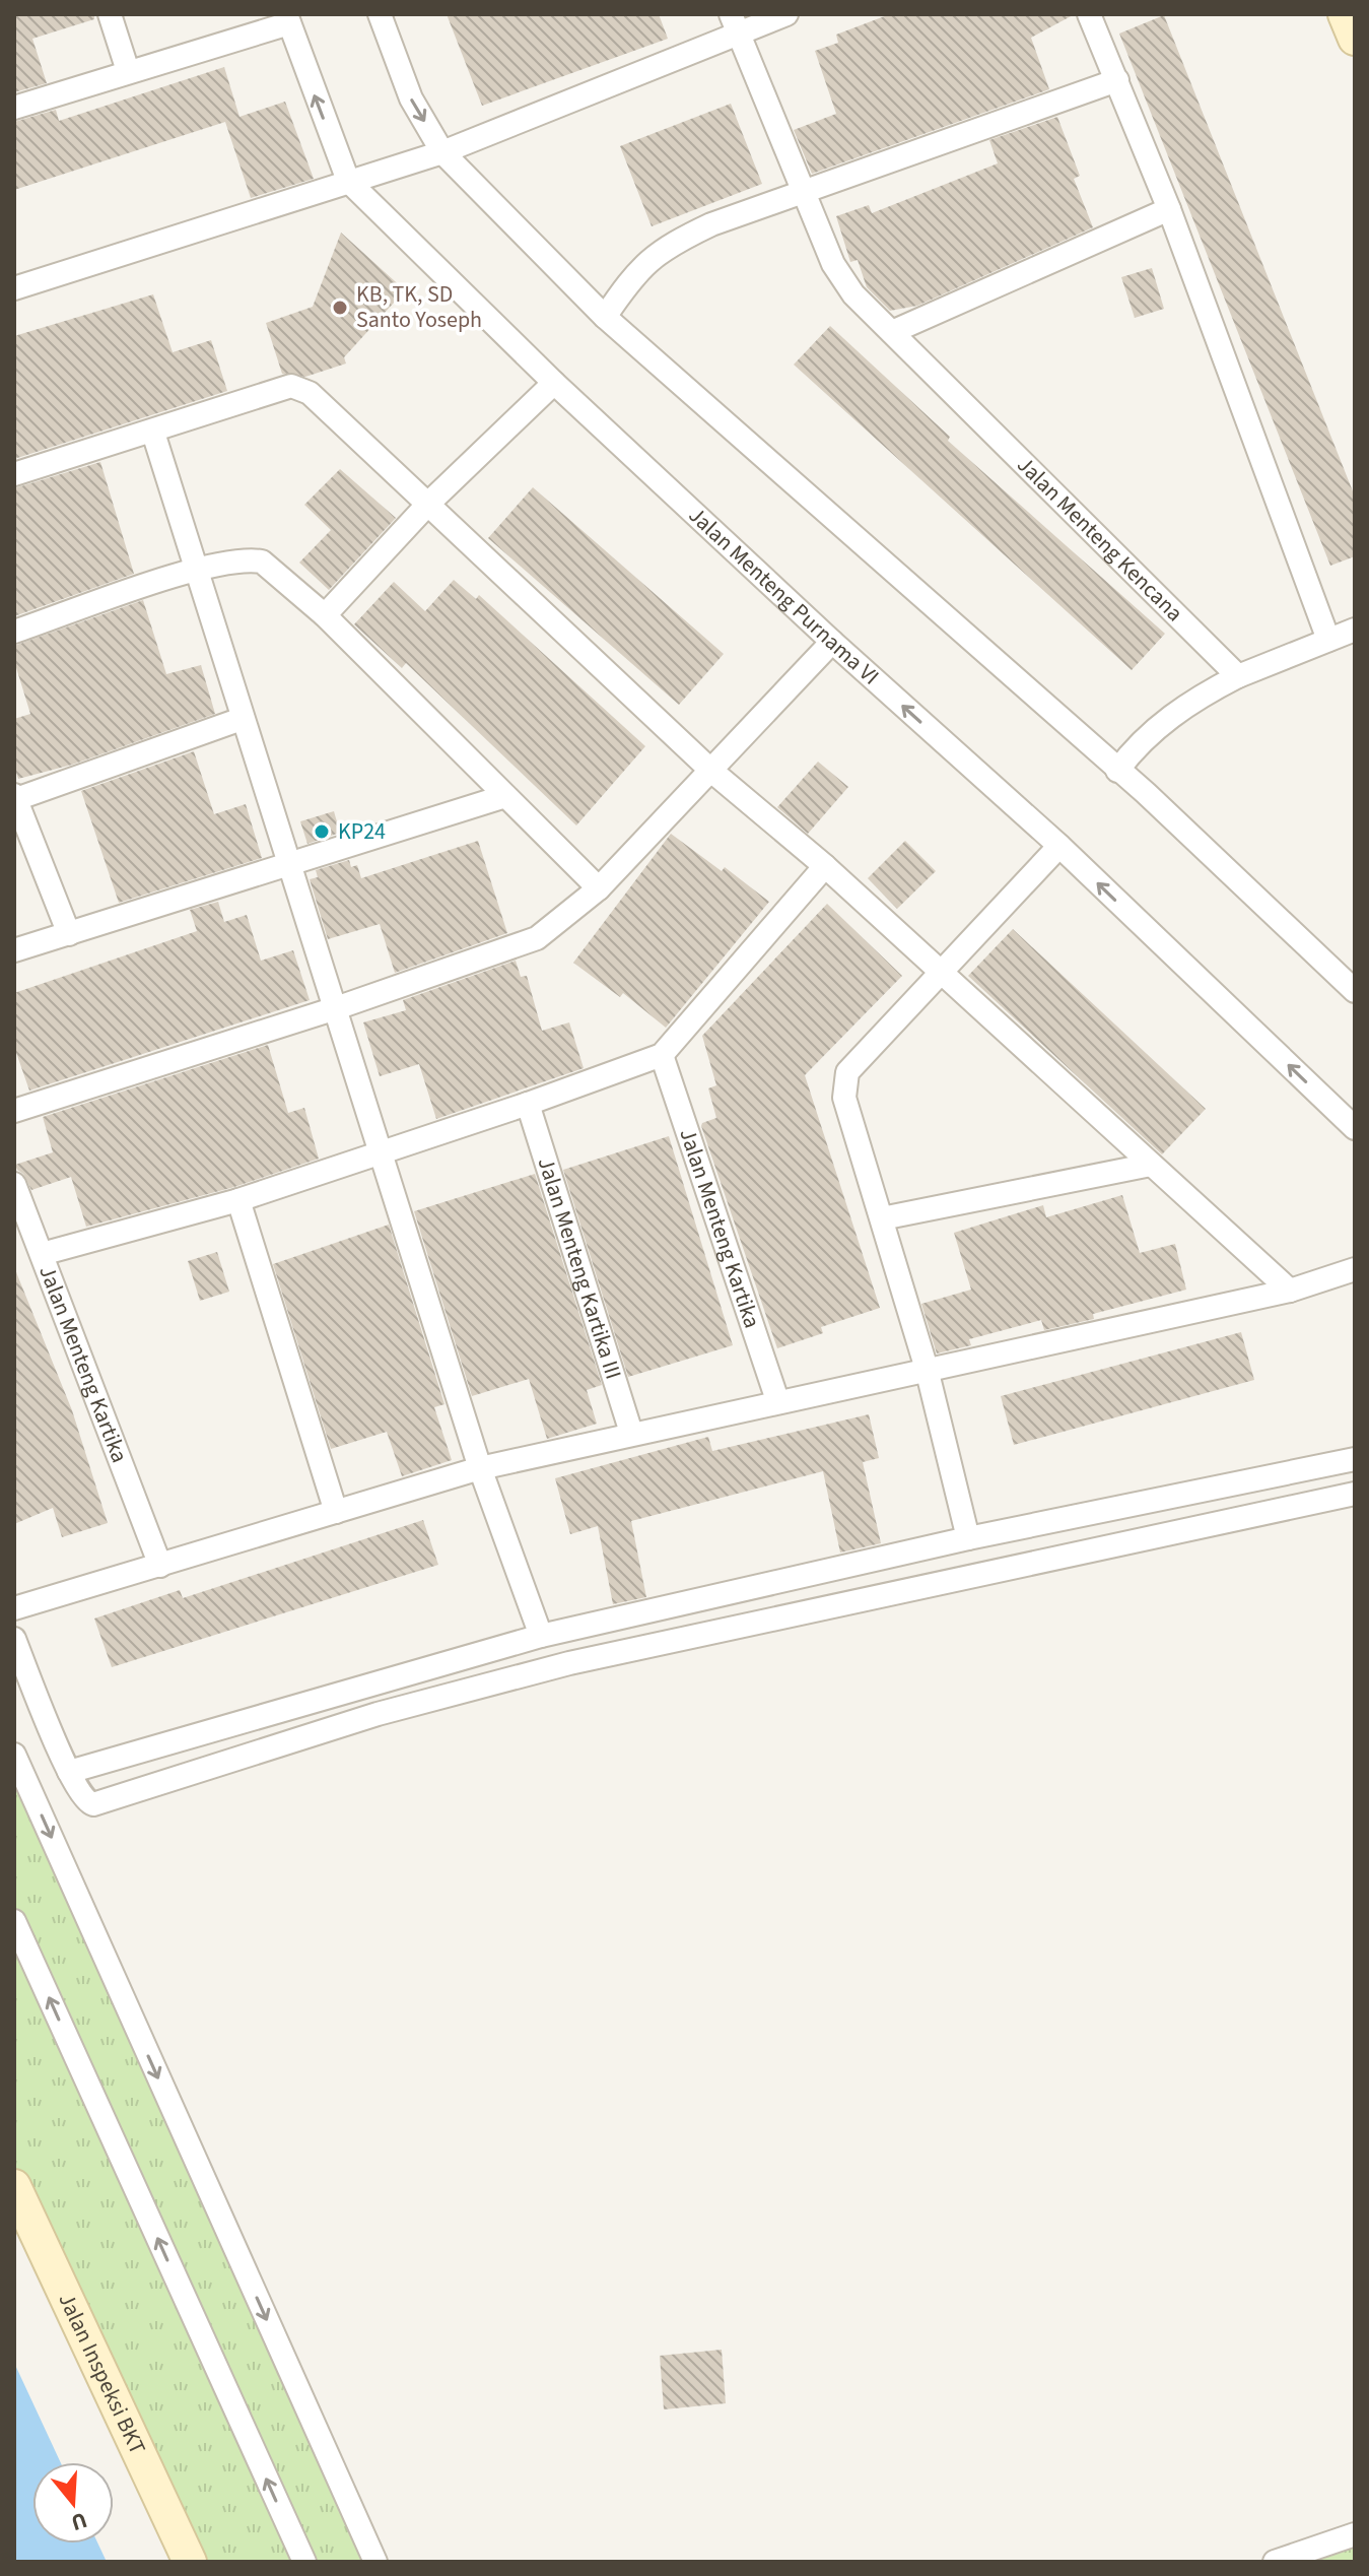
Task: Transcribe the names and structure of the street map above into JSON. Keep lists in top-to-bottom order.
{
  "streets": {
    "street": [
      "Jalan Menteng Kencana",
      "Jalan Menteng Purnama VI",
      "Jalan Menteng Kartika",
      "Jalan Menteng Kartika III",
      "Jalan Inspeksi BKT"
    ]
  },
  "places": ["KB, TK, SD Santo Yoseph", "KP24"],
  "north": "bottom"
}
